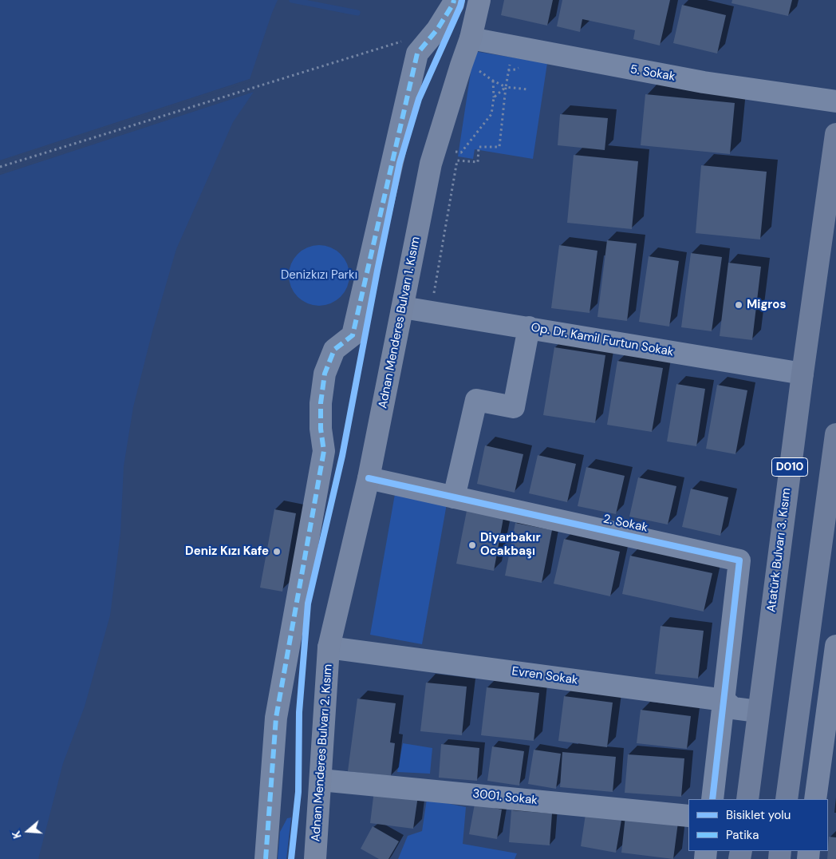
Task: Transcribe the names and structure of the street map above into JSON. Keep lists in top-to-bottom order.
{
  "streets": {
    "highway": ["D010", "Atatürk Bulvarı 3. Kısım"],
    "main road": ["Adnan Menderes Bulvarı 1. Kısım", "Adnan Menderes Bulvarı 2. Kısım"],
    "street": [
      "5. Sokak",
      "Op. Dr. Kamil Furtun Sokak",
      "2. Sokak",
      "Evren Sokak",
      "3001. Sokak"
    ]
  },
  "crossings": [
    ["5. Sokak", "Adnan Menderes Bulvarı 1. Kısım"],
    ["Adnan Menderes Bulvarı 1. Kısım", "Op. Dr. Kamil Furtun Sokak"],
    ["Adnan Menderes Bulvarı 1. Kısım", "2. Sokak"],
    ["Adnan Menderes Bulvarı 1. Kısım", "Evren Sokak"],
    ["Adnan Menderes Bulvarı 1. Kısım", "Adnan Menderes Bulvarı 2. Kısım"],
    ["Op. Dr. Kamil Furtun Sokak", "Atatürk Bulvarı 3. Kısım"],
    ["2. Sokak", "Evren Sokak"],
    ["Atatürk Bulvarı 3. Kısım", "Evren Sokak"],
    ["Evren Sokak", "Adnan Menderes Bulvarı 2. Kısım"],
    ["Adnan Menderes Bulvarı 2. Kısım", "3001. Sokak"]
  ],
  "parks": ["Denizkızı Parkı"],
  "places": ["Migros", "Diyarbakır Ocakbaşı", "Deniz Kızı Kafe"],
  "legend": ["Bisiklet yolu", "Patika"],
  "north": "left"
}
